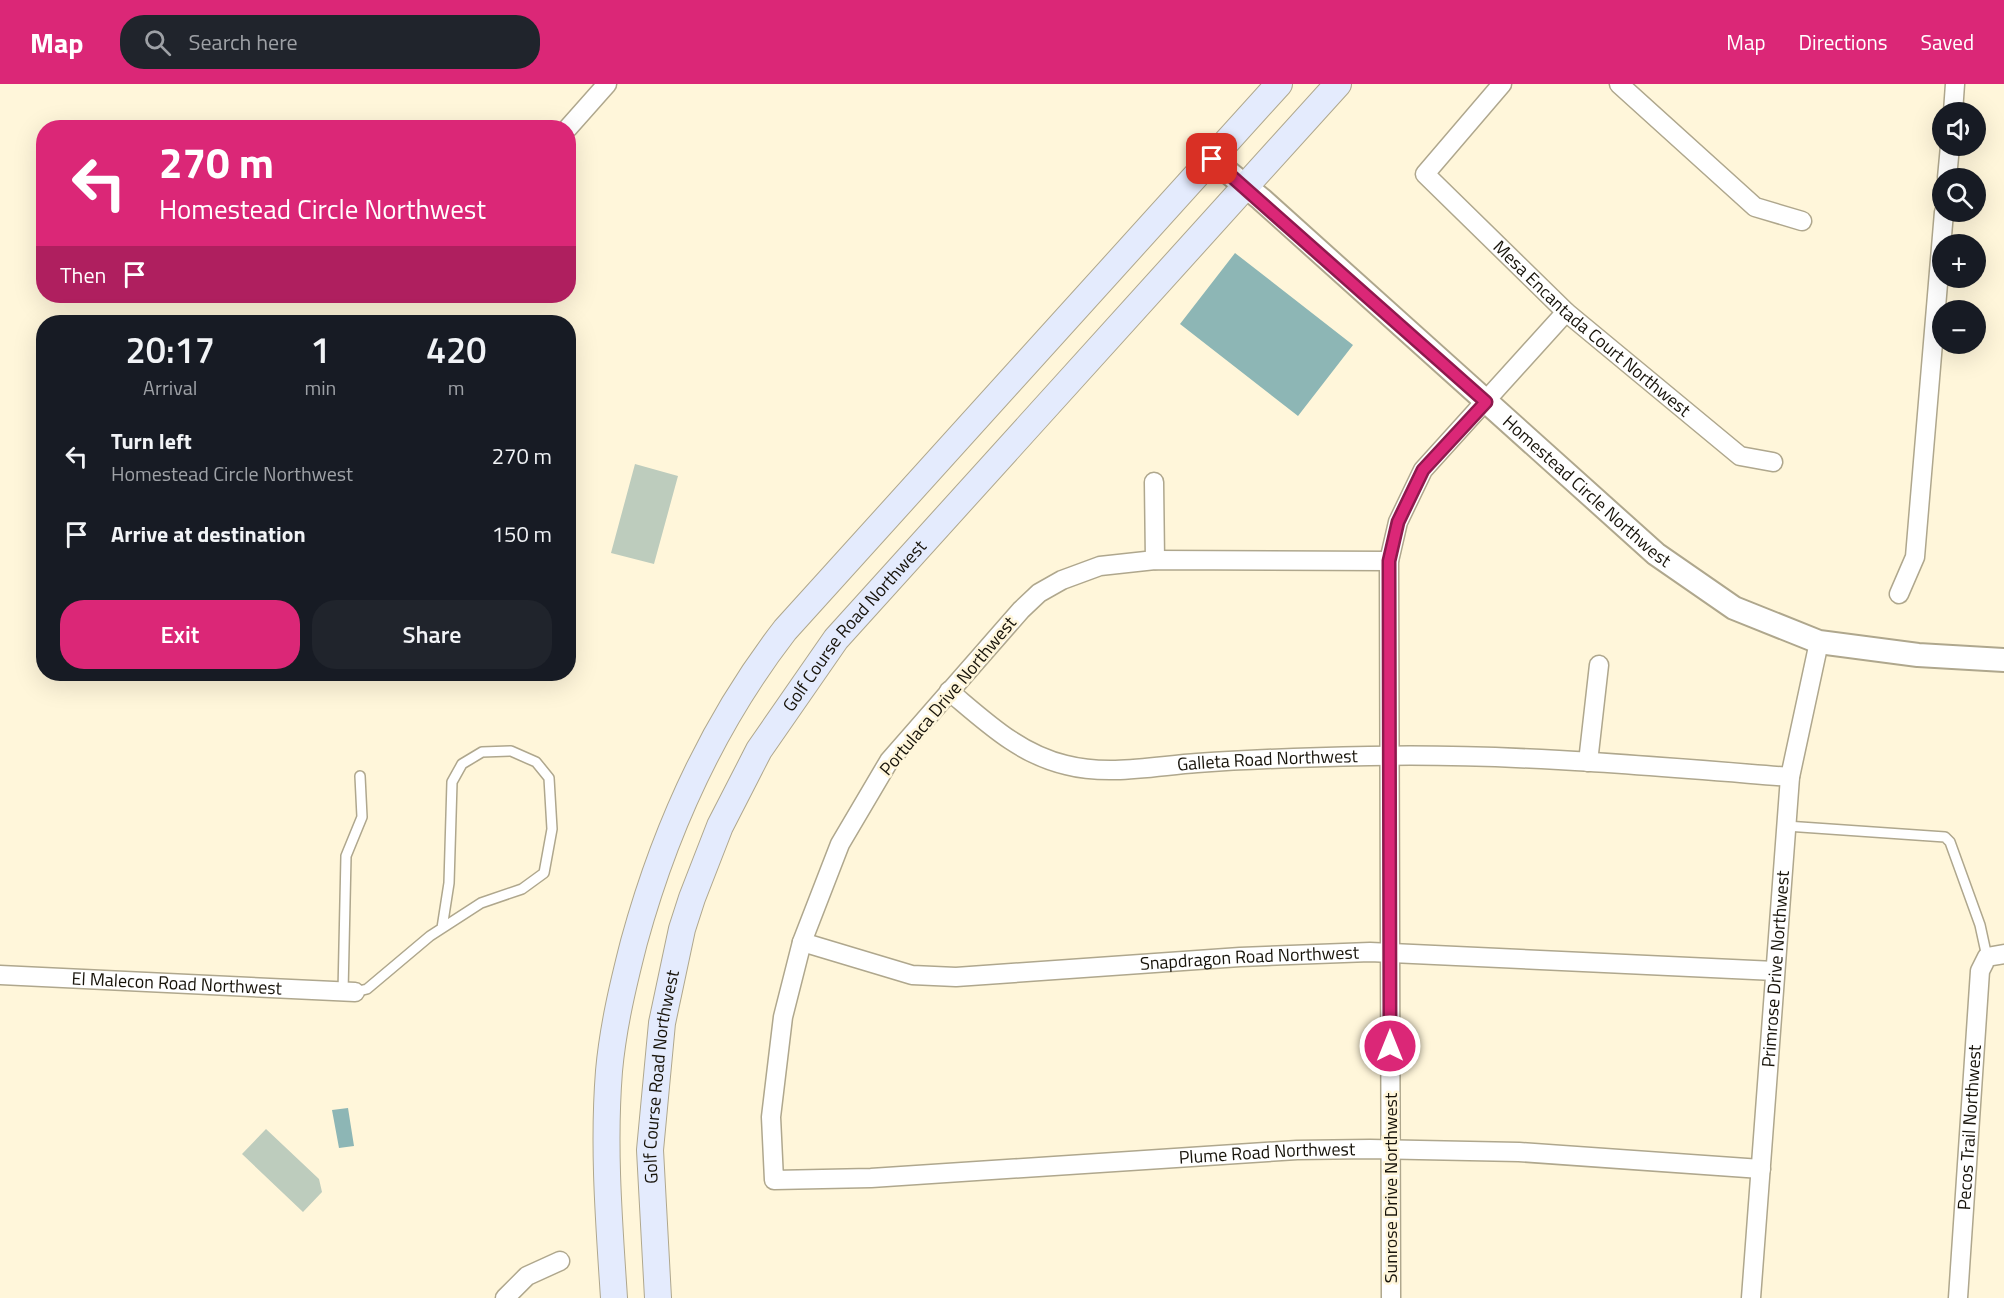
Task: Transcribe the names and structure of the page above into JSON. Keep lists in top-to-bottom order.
{
  "streets": {
    "main road": ["Golf Course Road Northwest"],
    "street": [
      "Mesa Encantada Court Northwest",
      "Homestead Circle Northwest",
      "Portulaca Drive Northwest",
      "Galleta Road Northwest",
      "Snapdragon Road Northwest",
      "Primrose Drive Northwest",
      "El Malecon Road Northwest",
      "Pecos Trail Northwest",
      "Plume Road Northwest",
      "Sunrose Drive Northwest"
    ]
  },
  "crossings": [
    ["Mesa Encantada Court Northwest", "Sunrose Drive Northwest"],
    ["Homestead Circle Northwest", "Golf Course Road Northwest"],
    ["Homestead Circle Northwest", "Primrose Drive Northwest"],
    ["Homestead Circle Northwest", "Sunrose Drive Northwest"],
    ["Portulaca Drive Northwest", "Galleta Road Northwest"],
    ["Portulaca Drive Northwest", "Snapdragon Road Northwest"],
    ["Portulaca Drive Northwest", "Plume Road Northwest"],
    ["Portulaca Drive Northwest", "Sunrose Drive Northwest"],
    ["Galleta Road Northwest", "Primrose Drive Northwest"],
    ["Galleta Road Northwest", "Sunrose Drive Northwest"],
    ["Snapdragon Road Northwest", "Primrose Drive Northwest"],
    ["Snapdragon Road Northwest", "Sunrose Drive Northwest"],
    ["Primrose Drive Northwest", "Plume Road Northwest"],
    ["Plume Road Northwest", "Sunrose Drive Northwest"]
  ],
  "page": {
    "header": "Map",
    "search": "Search here",
    "nav": ["Map", "Directions", "Saved"],
    "map_buttons": ["+", "−"],
    "turn": ["270 m", "Homestead Circle Northwest"],
    "then": "Then",
    "eta": [
      "20:17",
      "Arrival",
      "1",
      "min",
      "420",
      "m"
    ],
    "list": [
      {
        "name": "Turn left",
        "note": "Homestead Circle Northwest",
        "value": "270 m"
      },
      {
        "name": "Arrive at destination",
        "value": "150 m"
      }
    ],
    "buttons": ["Exit", "Share"]
  }
}
